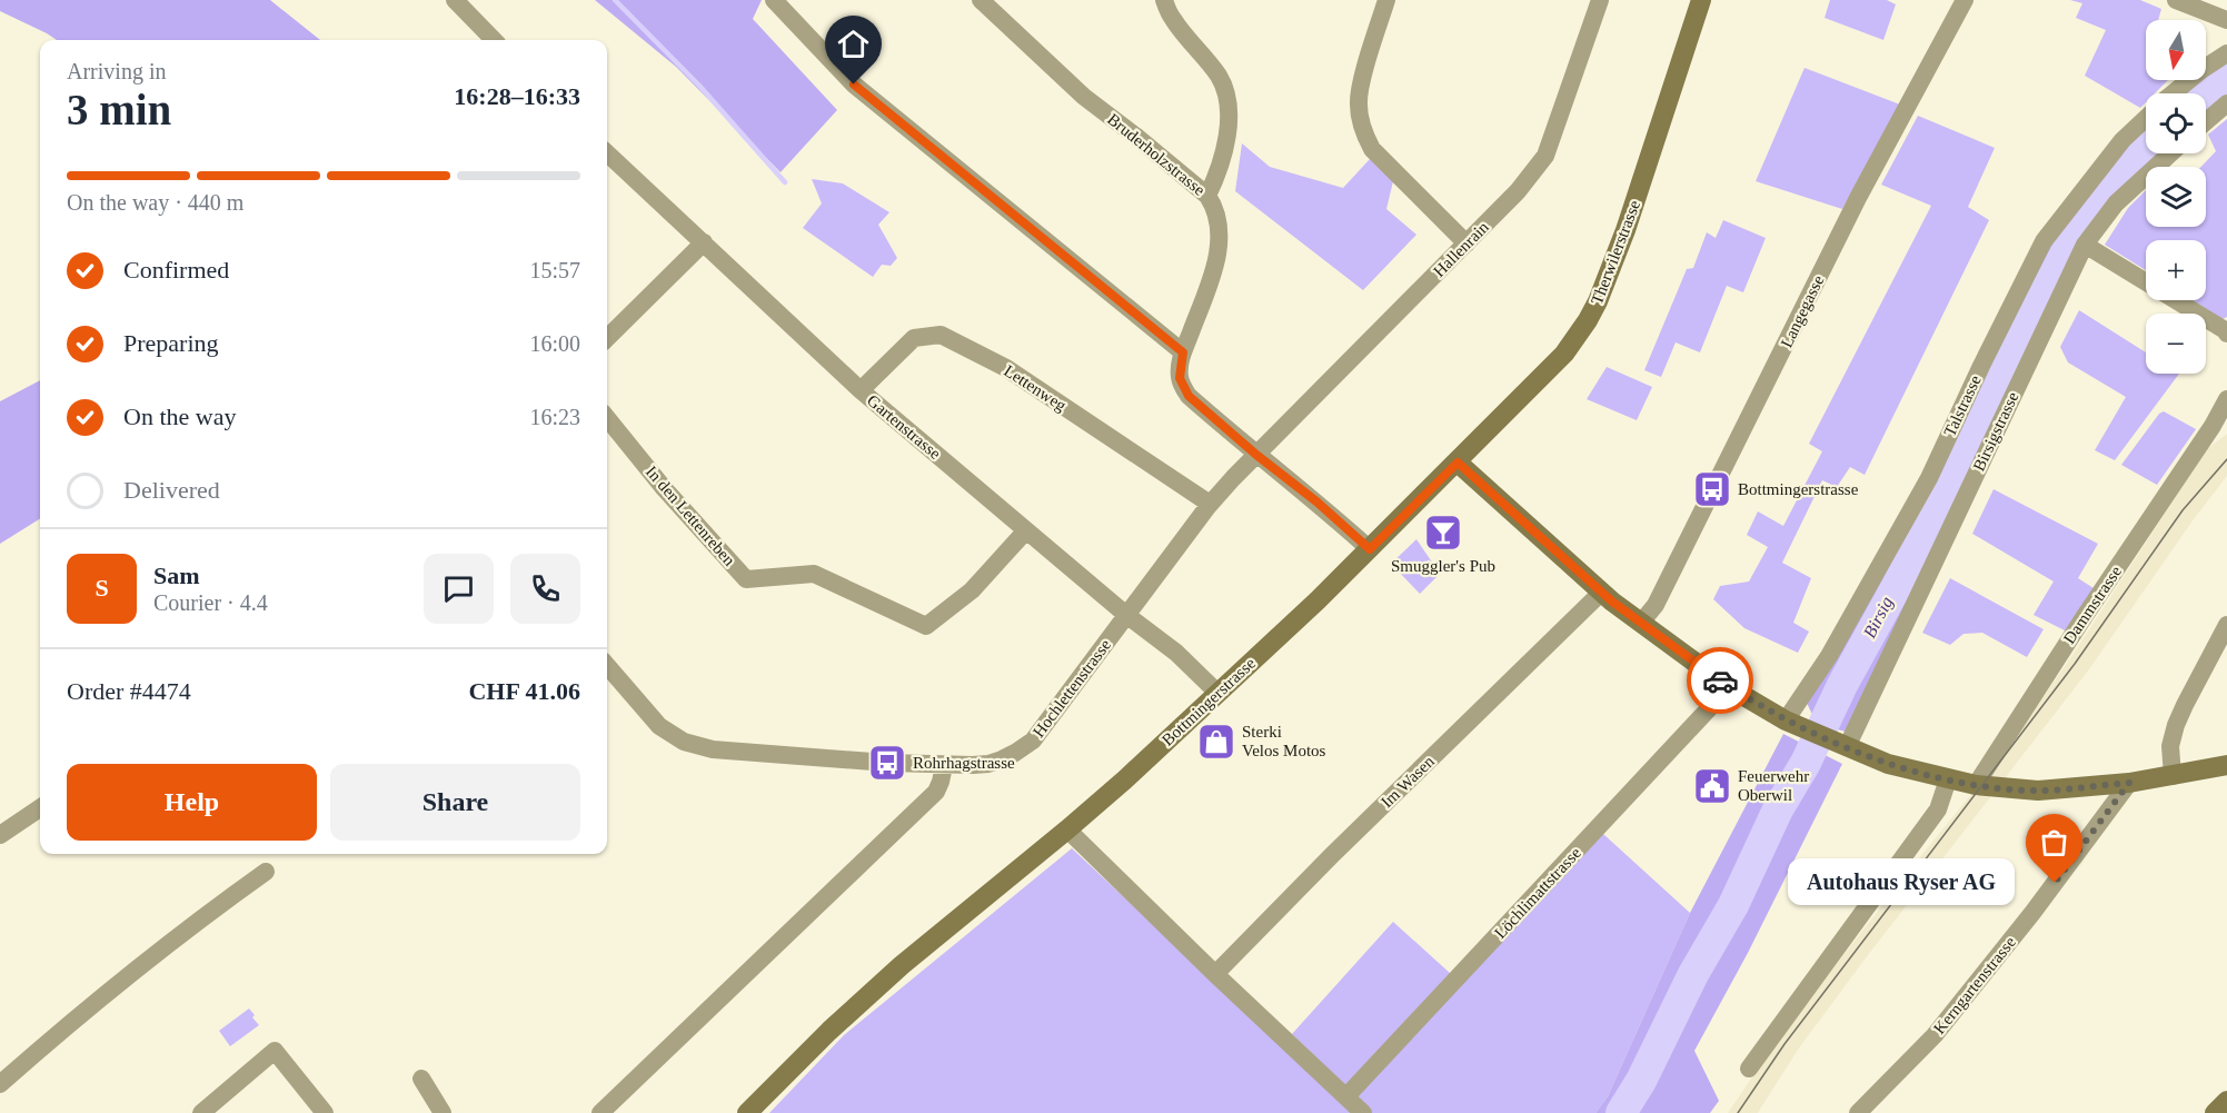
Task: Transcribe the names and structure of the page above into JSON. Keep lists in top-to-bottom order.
{
  "streets": {
    "main road": ["Therwilerstrasse", "Bottmingerstrasse"],
    "street": [
      "Bruderholzstrasse",
      "Hallenrain",
      "Langegasse",
      "Lettenweg",
      "Talstrasse",
      "Gartenstrasse",
      "Birsigstrasse",
      "In den Lettenreben",
      "Dammstrasse",
      "Hochlettenstrasse",
      "Im Wasen",
      "Löchlimattstrasse",
      "Kerngartenstrasse"
    ]
  },
  "crossings": [
    ["Bruderholzstrasse", "Hallenrain"],
    ["Bruderholzstrasse", "Hochlettenstrasse"],
    ["Bruderholzstrasse", "Bottmingerstrasse"],
    ["Hallenrain", "Hochlettenstrasse"],
    ["Therwilerstrasse", "Bottmingerstrasse"],
    ["Lettenweg", "Gartenstrasse"],
    ["Lettenweg", "Hochlettenstrasse"],
    ["Gartenstrasse", "In den Lettenreben"],
    ["Gartenstrasse", "Hochlettenstrasse"],
    ["Gartenstrasse", "Bottmingerstrasse"]
  ],
  "water": ["Birsig"],
  "places": {
    "bus stop": ["Bottmingerstrasse", "Rohrhagstrasse"],
    "bar": ["Smuggler's Pub"],
    "shop": ["Sterki Velos Motos"],
    "public building": ["Feuerwehr Oberwil"],
    "other": ["Autohaus Ryser AG"]
  },
  "north": "bottom",
  "page": {
    "map_buttons": ["+", "−"],
    "heading": ["3 min", "Arriving in", "16:28–16:33"],
    "panel": [
      "Sam",
      "Courier · 4.4",
      "Order #4474",
      "CHF 41.06"
    ],
    "bar": "On the way · 440 m",
    "list": [
      ["Confirmed", "15:57"],
      ["Preparing", "16:00"],
      ["On the way", "16:23"],
      "Delivered"
    ],
    "round": "S",
    "buttons": ["Help", "Share"],
    "bubble": "Autohaus Ryser AG"
  }
}
